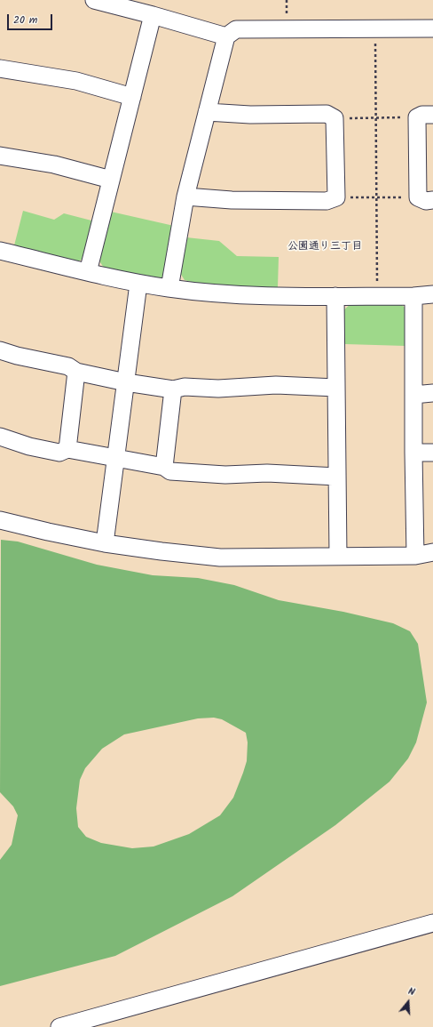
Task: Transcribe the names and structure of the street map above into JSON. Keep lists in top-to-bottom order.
{
  "districts": ["公園通り三丁目"],
  "scale_bar": "20 m",
  "north": "top"
}
